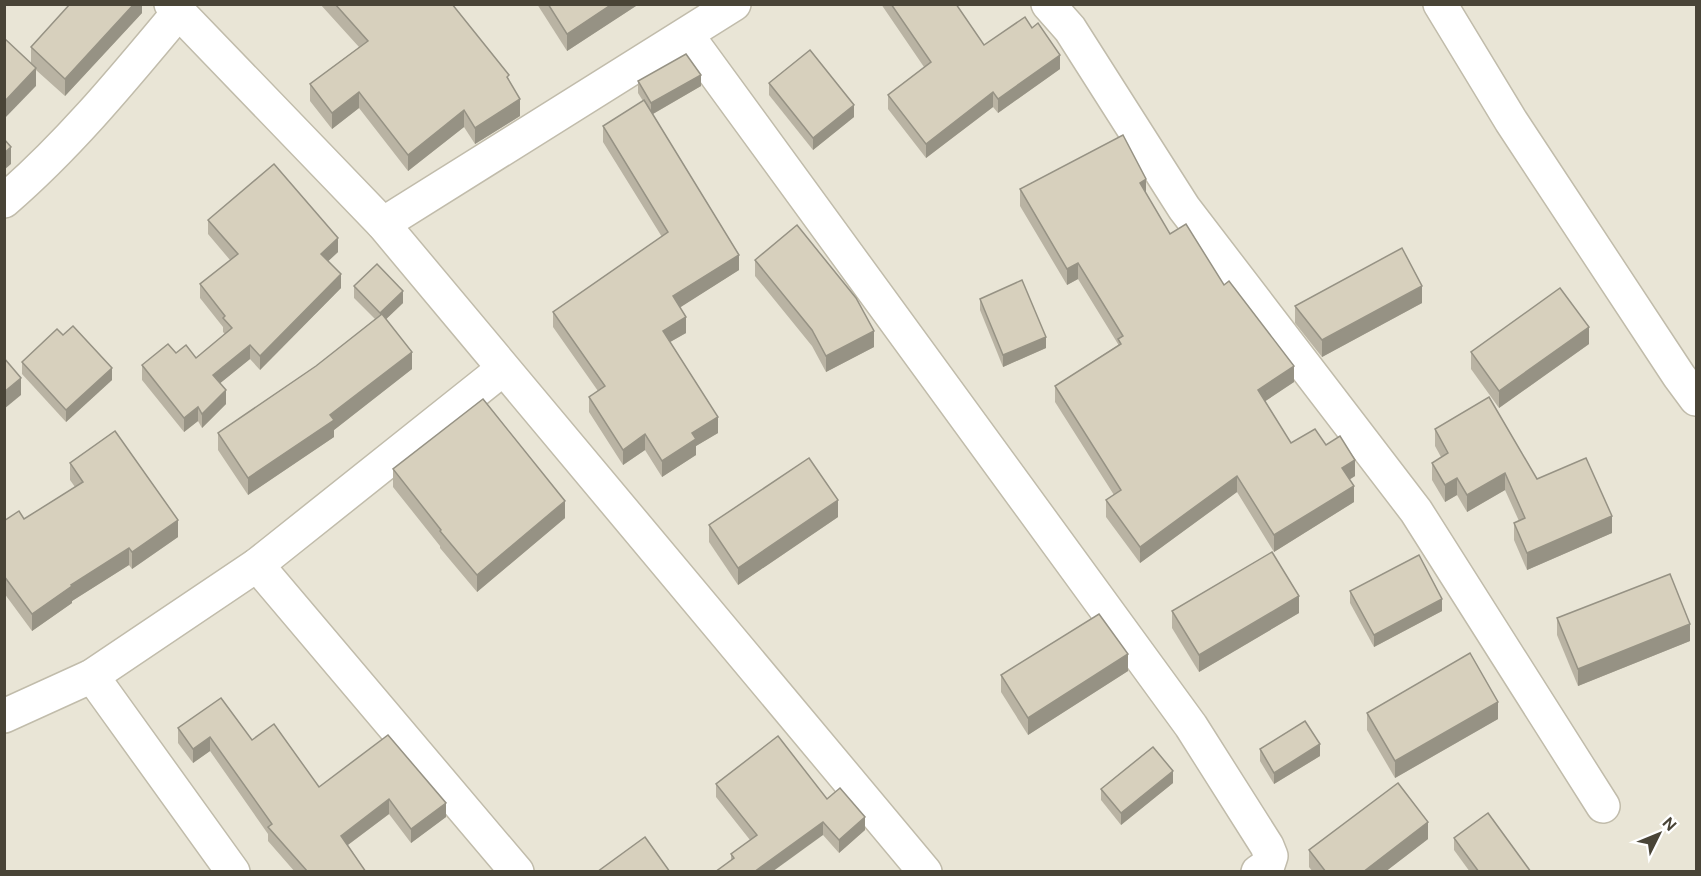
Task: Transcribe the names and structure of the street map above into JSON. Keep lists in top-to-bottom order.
{
  "north": "top right"
}
